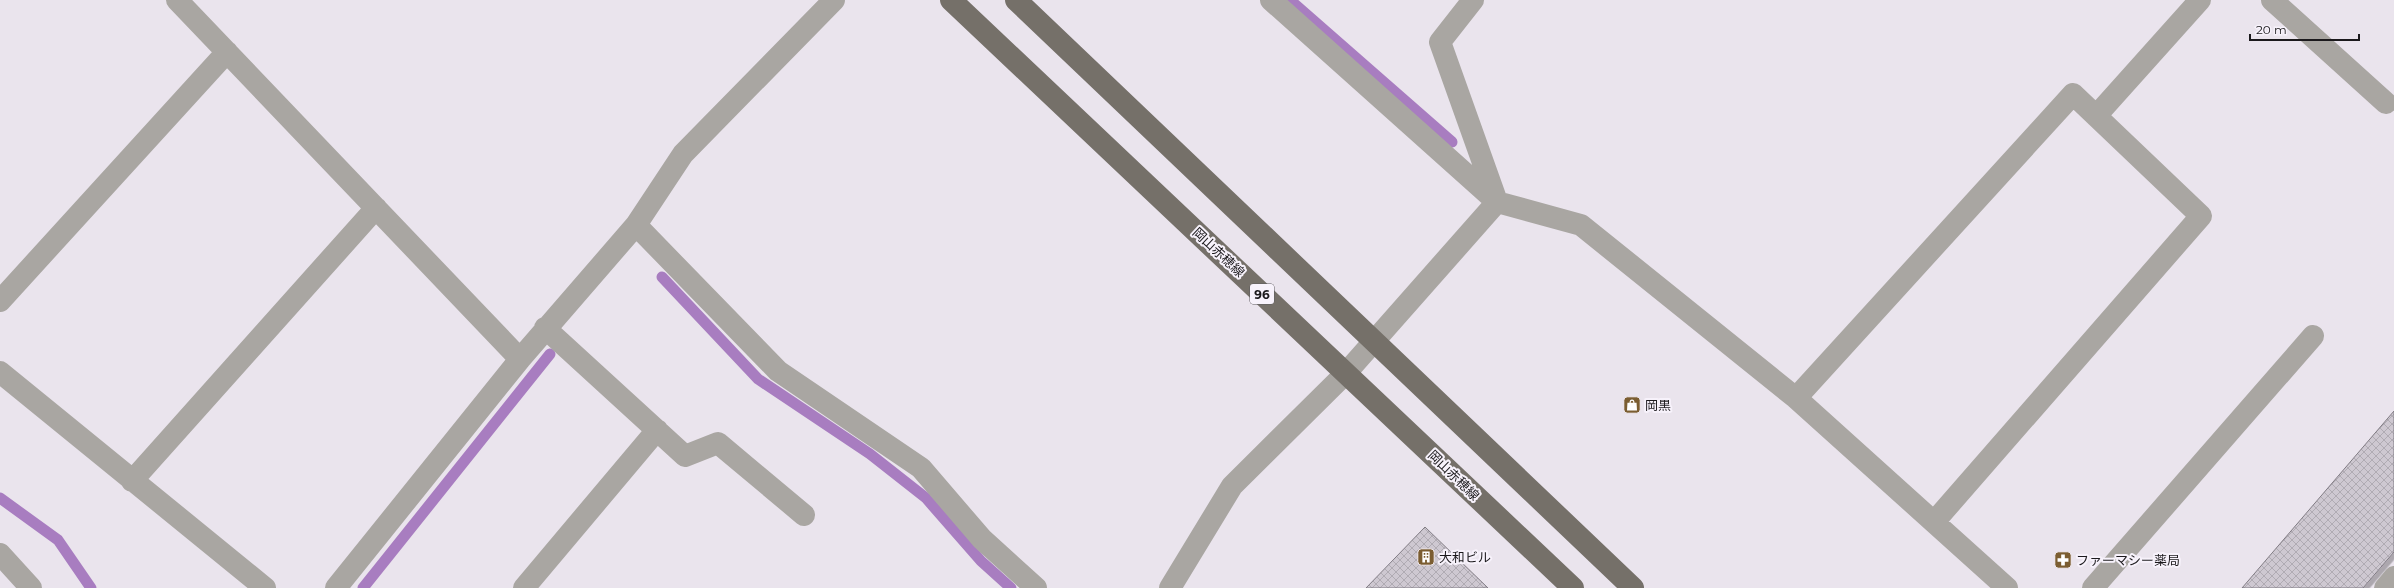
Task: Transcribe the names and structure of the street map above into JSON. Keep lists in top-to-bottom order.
{
  "streets": {
    "main road": ["岡山赤穂線", "96"]
  },
  "places": {
    "shop": ["岡黒"],
    "building": ["大和ビル"],
    "pharmacy": ["ファーマシー薬局"]
  },
  "scale_bar": "20 m"
}
